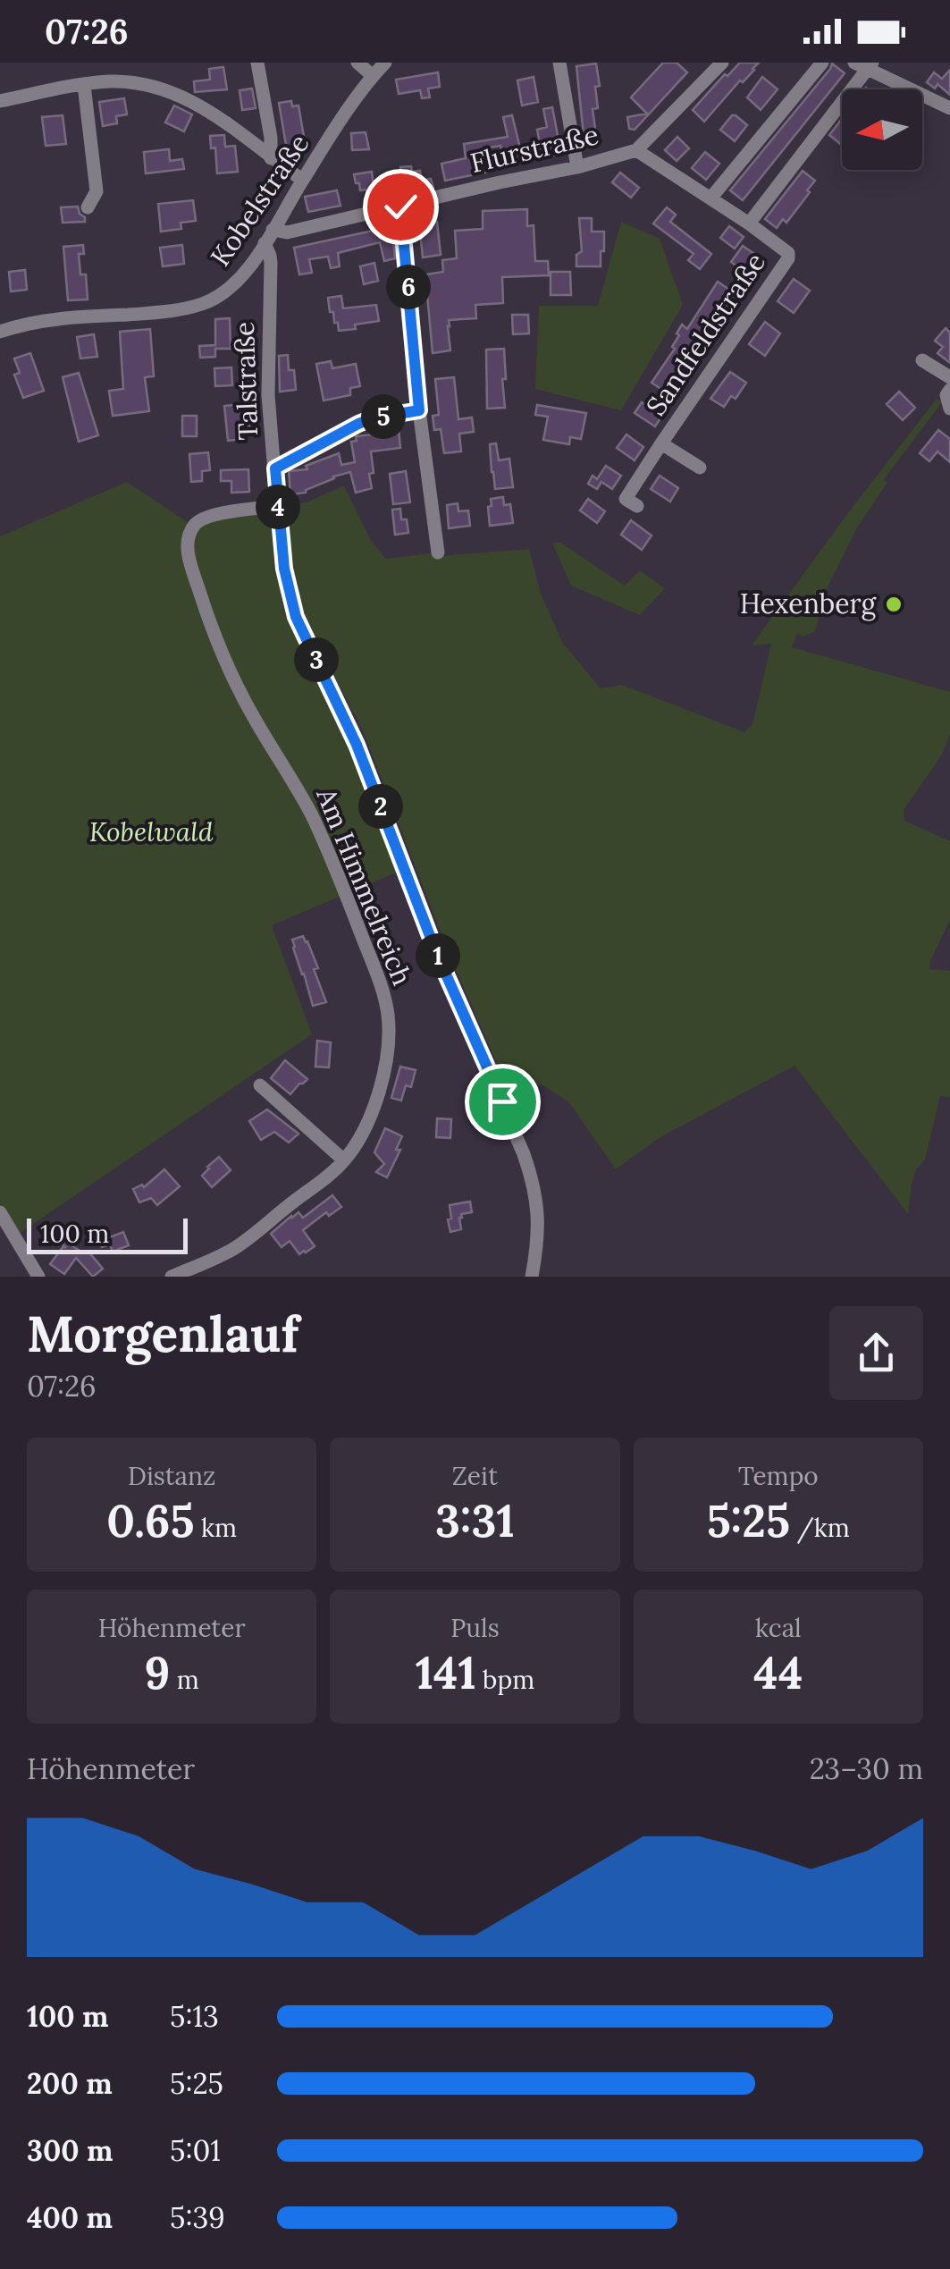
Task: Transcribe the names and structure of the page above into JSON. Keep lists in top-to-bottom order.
{
  "streets": {
    "street": [
      "Flurstraße",
      "Kobelstraße",
      "Sandfeldstraße",
      "Talstraße",
      "Am Himmelreich"
    ]
  },
  "crossings": [
    ["Flurstraße", "Kobelstraße"],
    ["Kobelstraße", "Talstraße"]
  ],
  "parks": ["Kobelwald"],
  "places": ["Hexenberg"],
  "scale_bar": "100 m",
  "north": "left",
  "page": {
    "status": "07:26",
    "pins": [
      "6",
      "5",
      "4",
      "3",
      "2",
      "1"
    ],
    "scale": "100 m",
    "heading": ["Morgenlauf", "07:26"],
    "stats": [
      ["Distanz", "0.65 km"],
      ["Zeit", "3:31"],
      ["Tempo", "5:25 /km"],
      ["Höhenmeter", "9 m"],
      ["Puls", "141 bpm"],
      ["kcal", "44"]
    ],
    "chart": ["Höhenmeter", "23–30 m"],
    "list": [
      {
        "name": "100 m",
        "note": "5:13"
      },
      {
        "name": "200 m",
        "note": "5:25"
      },
      {
        "name": "300 m",
        "note": "5:01"
      },
      {
        "name": "400 m",
        "note": "5:39"
      }
    ]
  }
}
